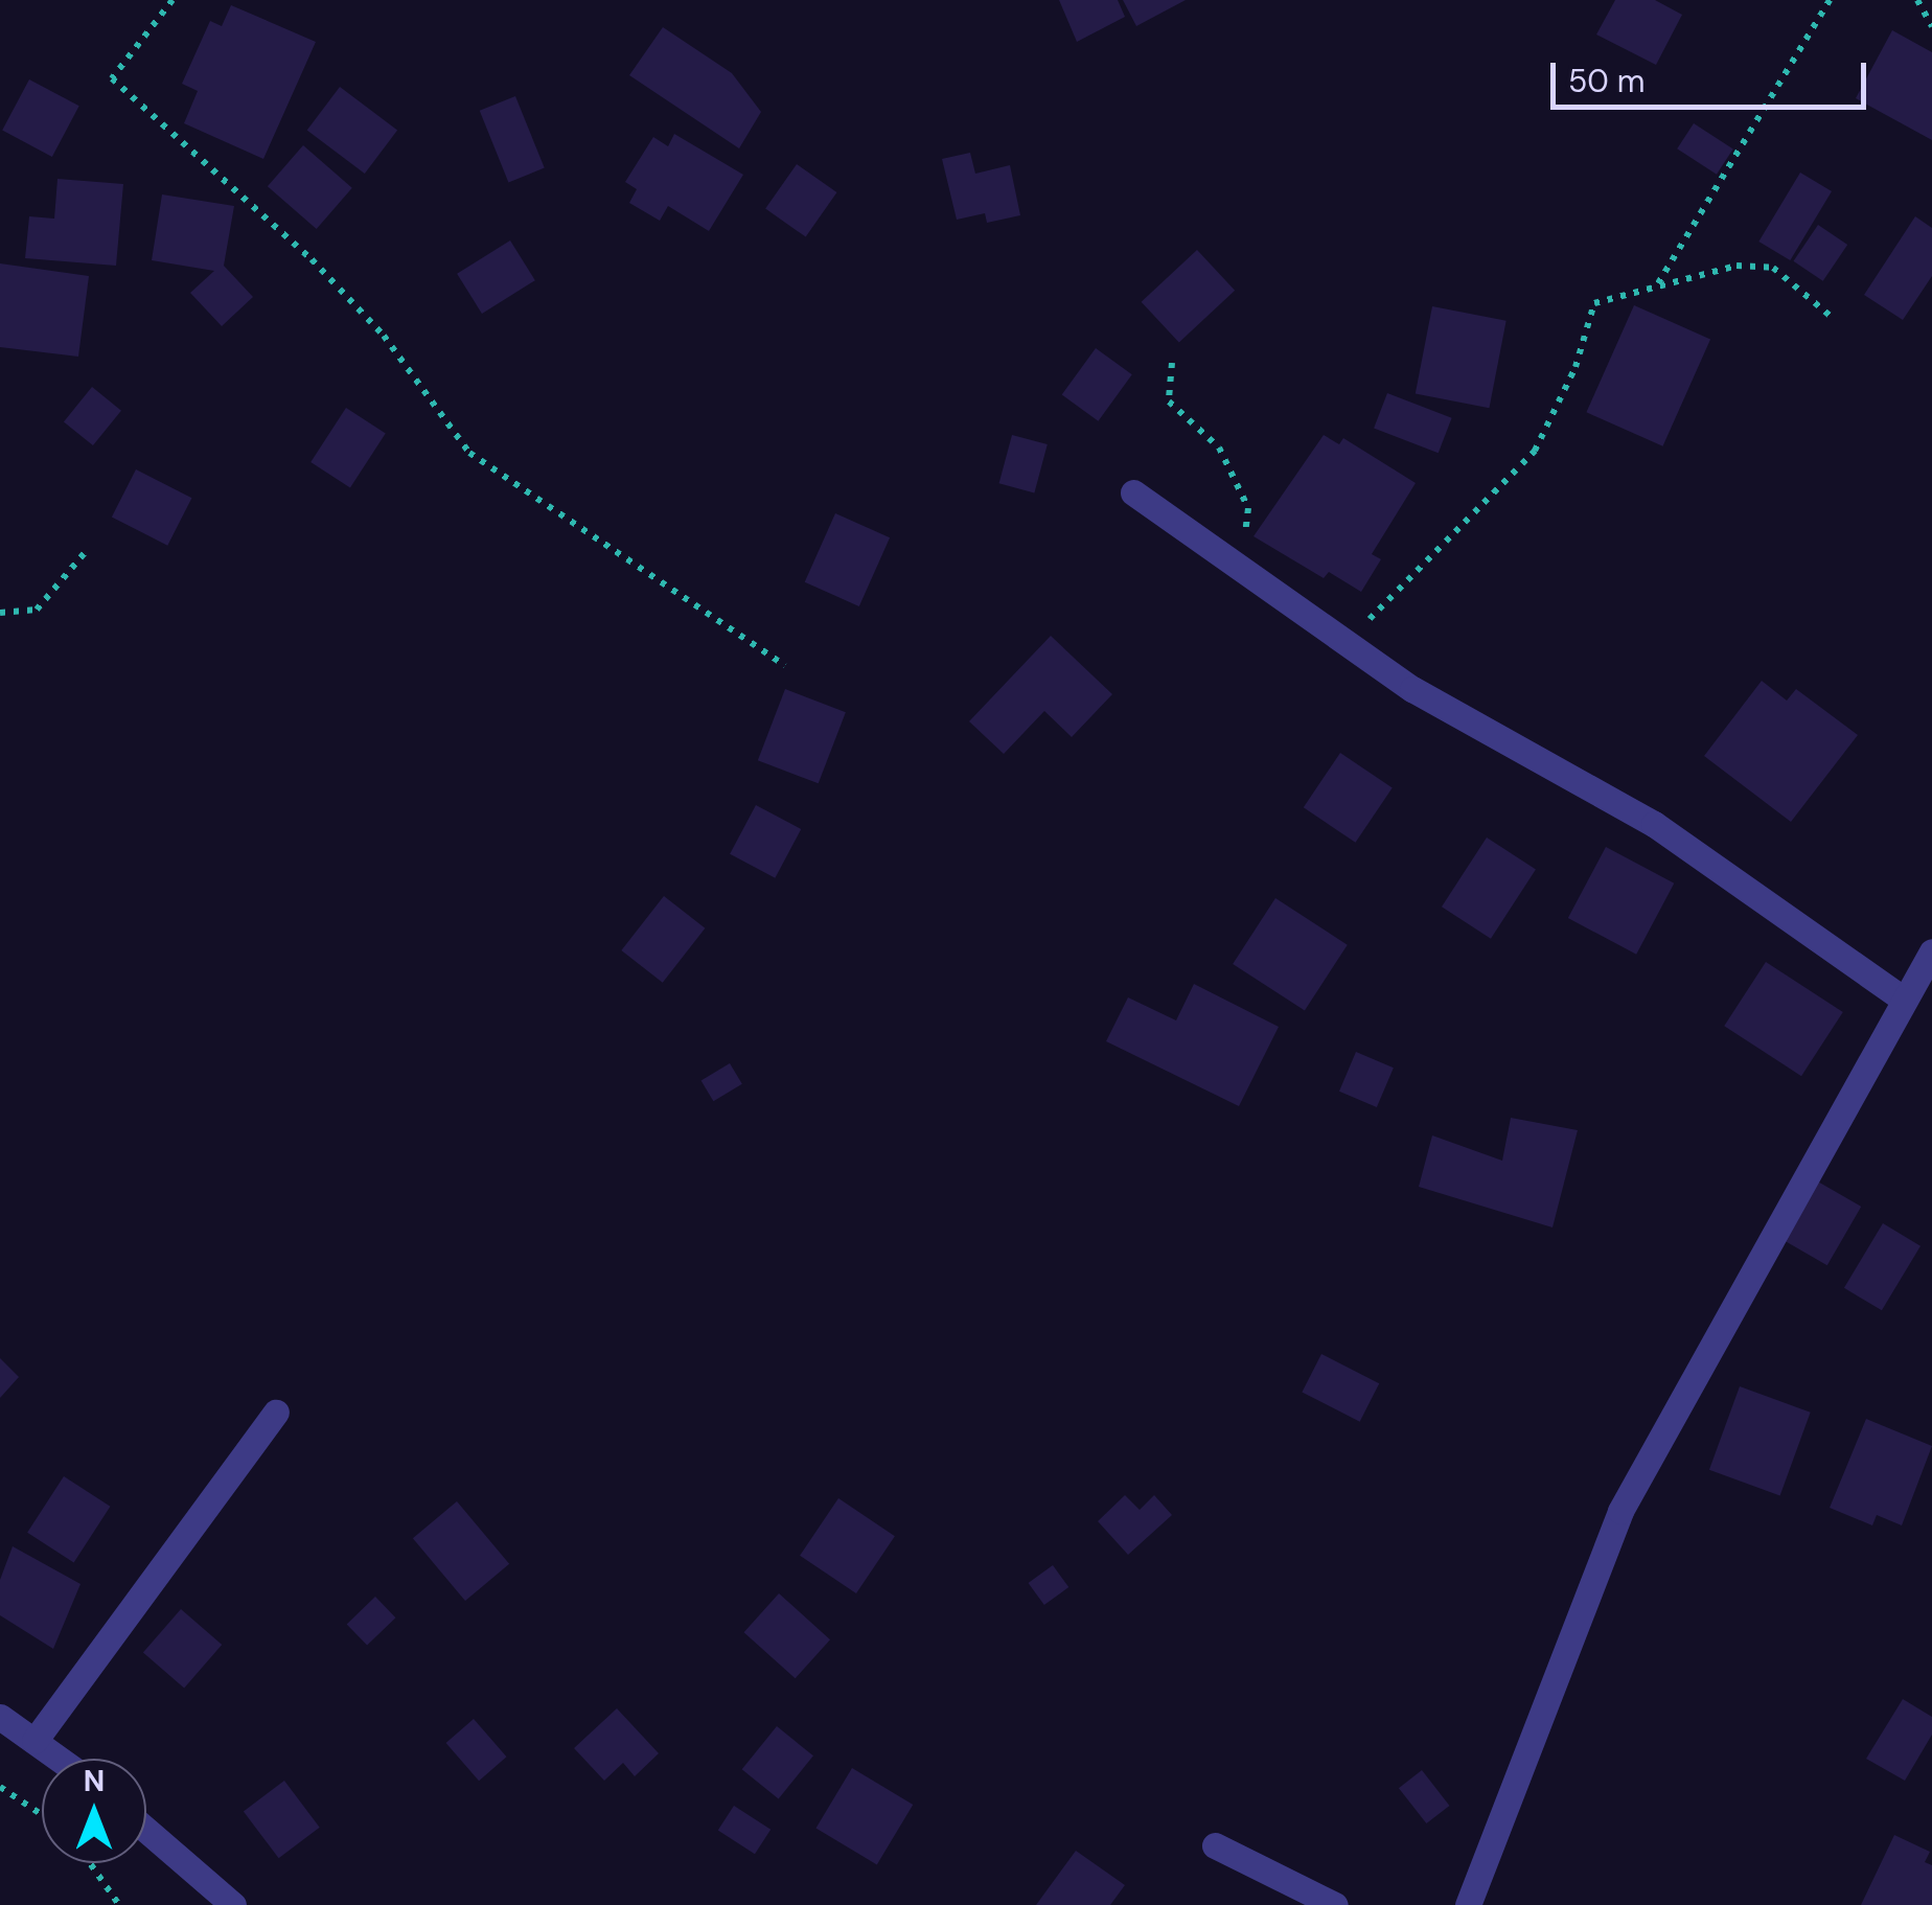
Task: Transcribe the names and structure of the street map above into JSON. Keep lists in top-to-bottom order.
{
  "scale_bar": "50 m",
  "north": "top"
}
